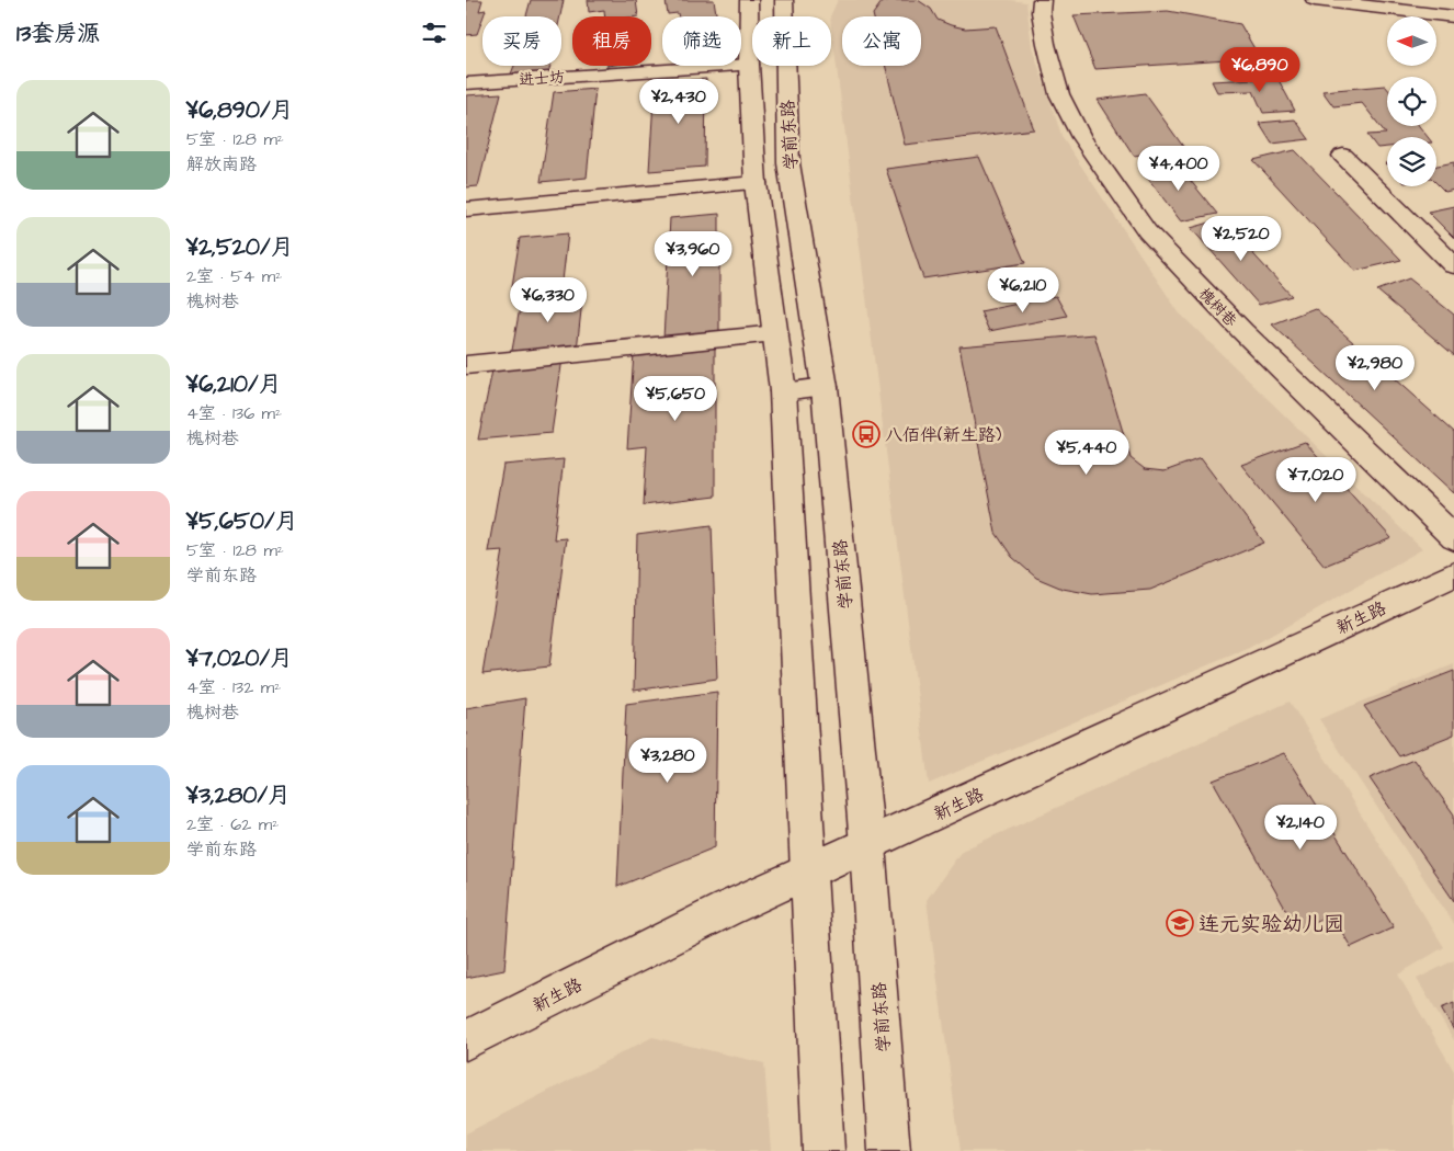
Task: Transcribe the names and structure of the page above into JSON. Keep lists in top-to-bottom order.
{
  "streets": {
    "main road": [
      "进士坊",
      "学前东路",
      "槐树巷",
      "新生路"
    ]
  },
  "crossings": [
    ["进士坊", "学前东路"],
    ["学前东路", "新生路"]
  ],
  "places": {
    "bus stop": ["八佰伴(新生路)"],
    "school or university": ["连元实验幼儿园"]
  },
  "north": "left",
  "page": {
    "heading": "13套房源",
    "chip": [
      "买房",
      "租房",
      "筛选",
      "新上",
      "公寓"
    ],
    "price": [
      "¥6,890",
      "¥2,430",
      "¥4,400",
      "¥2,520",
      "¥3,960",
      "¥6,210",
      "¥6,330",
      "¥2,980",
      "¥5,650",
      "¥5,440",
      "¥7,020",
      "¥3,280",
      "¥2,140"
    ],
    "list": [
      {
        "name": "¥6,890/月",
        "note": "5室 · 128 m² · 解放南路"
      },
      {
        "name": "¥2,520/月",
        "note": "2室 · 54 m² · 槐树巷"
      },
      {
        "name": "¥6,210/月",
        "note": "4室 · 136 m² · 槐树巷"
      },
      {
        "name": "¥5,650/月",
        "note": "5室 · 128 m² · 学前东路"
      },
      {
        "name": "¥7,020/月",
        "note": "4室 · 132 m² · 槐树巷"
      },
      {
        "name": "¥3,280/月",
        "note": "2室 · 62 m² · 学前东路"
      }
    ]
  }
}
